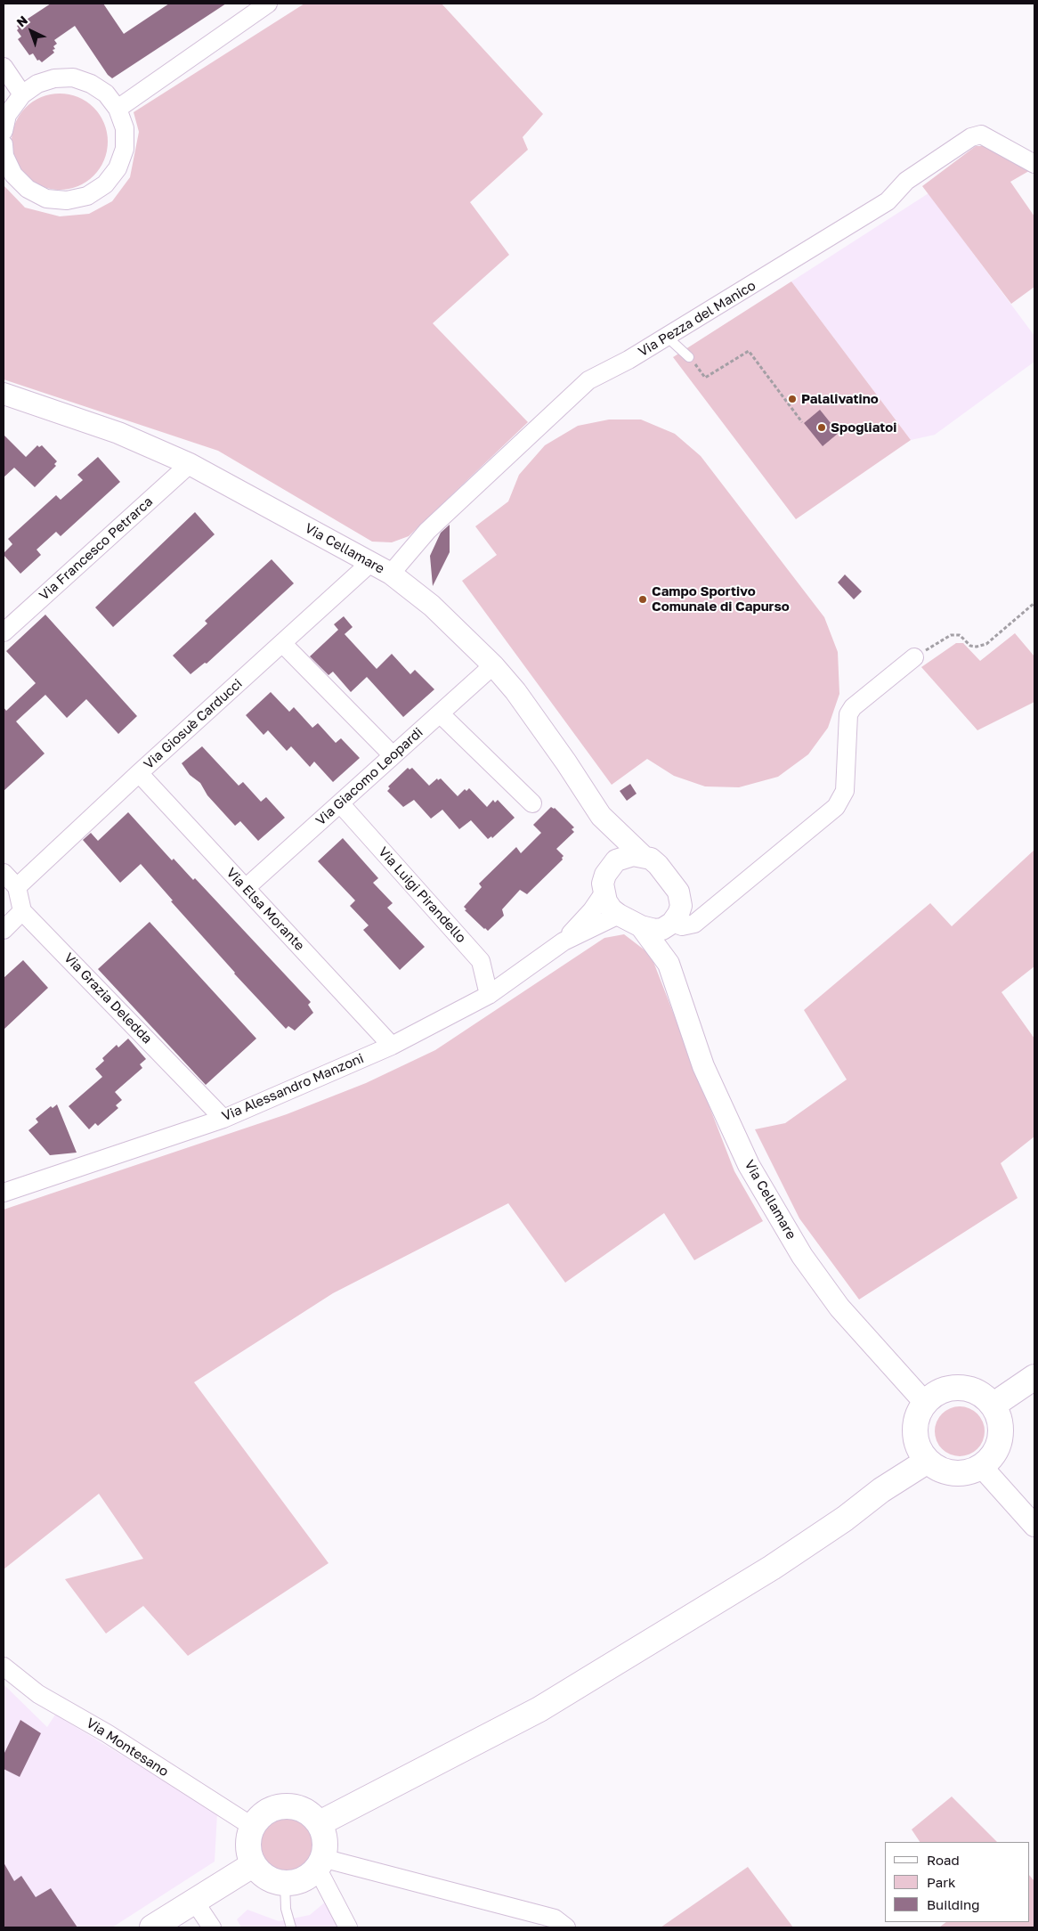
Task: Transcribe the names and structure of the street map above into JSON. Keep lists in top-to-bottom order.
{
  "streets": {
    "street": [
      "Via Pezza del Manico",
      "Via Francesco Petrarca",
      "Via Cellamare",
      "Via Giosuè Carducci",
      "Via Giacomo Leopardi",
      "Via Luigi Pirandello",
      "Via Elsa Morante",
      "Via Grazia Deledda",
      "Via Alessandro Manzoni",
      "Via Montesano"
    ]
  },
  "crossings": [
    ["Via Pezza del Manico", "Via Cellamare"],
    ["Via Francesco Petrarca", "Via Cellamare"],
    ["Via Cellamare", "Via Giosuè Carducci"],
    ["Via Cellamare", "Via Giacomo Leopardi"],
    ["Via Cellamare", "Via Alessandro Manzoni"],
    ["Via Giosuè Carducci", "Via Elsa Morante"],
    ["Via Giacomo Leopardi", "Via Luigi Pirandello"],
    ["Via Giacomo Leopardi", "Via Elsa Morante"],
    ["Via Luigi Pirandello", "Via Alessandro Manzoni"],
    ["Via Elsa Morante", "Via Alessandro Manzoni"],
    ["Via Grazia Deledda", "Via Alessandro Manzoni"]
  ],
  "places": ["Palalivatino", "Spogliatoi", "Campo Sportivo Comunale di Capurso"],
  "legend": ["Road", "Park", "Building"],
  "north": "top left"
}
